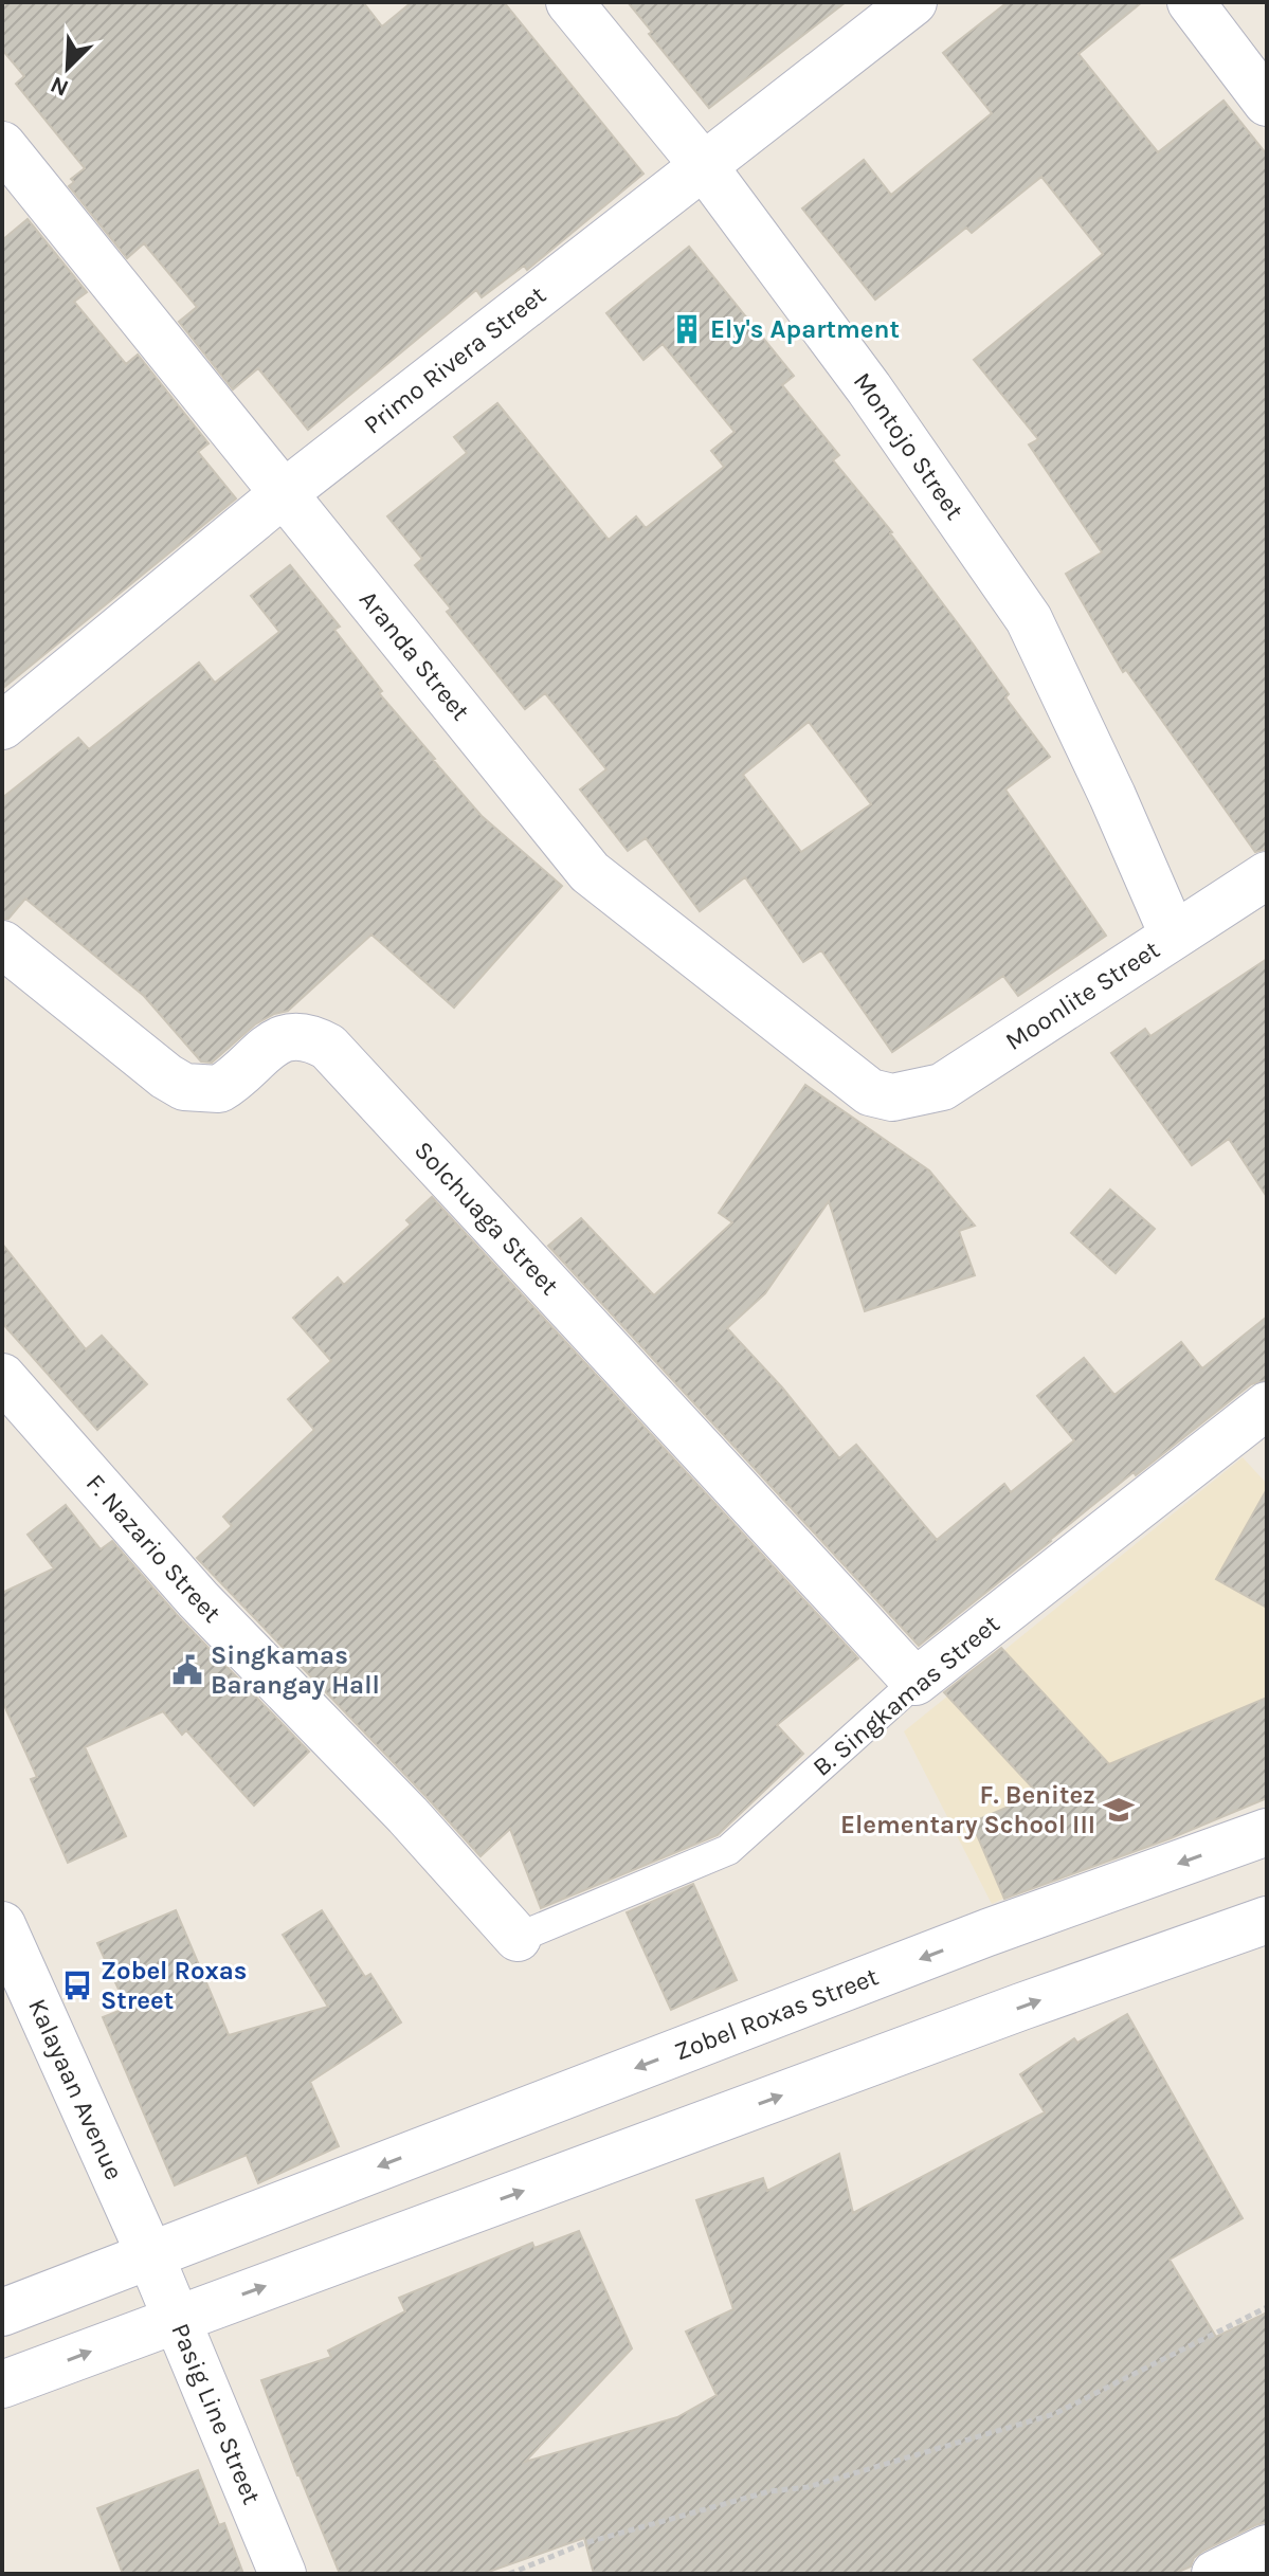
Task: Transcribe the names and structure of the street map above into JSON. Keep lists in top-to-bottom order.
{
  "streets": {
    "street": [
      "Primo Rivera Street",
      "Montojo Street",
      "Aranda Street",
      "Moonlite Street",
      "Solchuaga Street",
      "F. Nazario Street",
      "B. Singkamas Street",
      "Zobel Roxas Street",
      "Kalayaan Avenue",
      "Pasig Line Street"
    ]
  },
  "crossings": [
    ["Primo Rivera Street", "Montojo Street"],
    ["Primo Rivera Street", "Aranda Street"],
    ["Montojo Street", "Moonlite Street"],
    ["Aranda Street", "Moonlite Street"],
    ["Solchuaga Street", "B. Singkamas Street"],
    ["F. Nazario Street", "B. Singkamas Street"],
    ["Zobel Roxas Street", "Kalayaan Avenue"],
    ["Zobel Roxas Street", "Pasig Line Street"],
    ["Kalayaan Avenue", "Pasig Line Street"]
  ],
  "places": {
    "building": ["Ely's Apartment"],
    "public building": ["Singkamas Barangay Hall"],
    "school or university": ["F. Benitez Elementary School III"],
    "bus stop": ["Zobel Roxas Street"]
  },
  "north": "bottom left"
}
